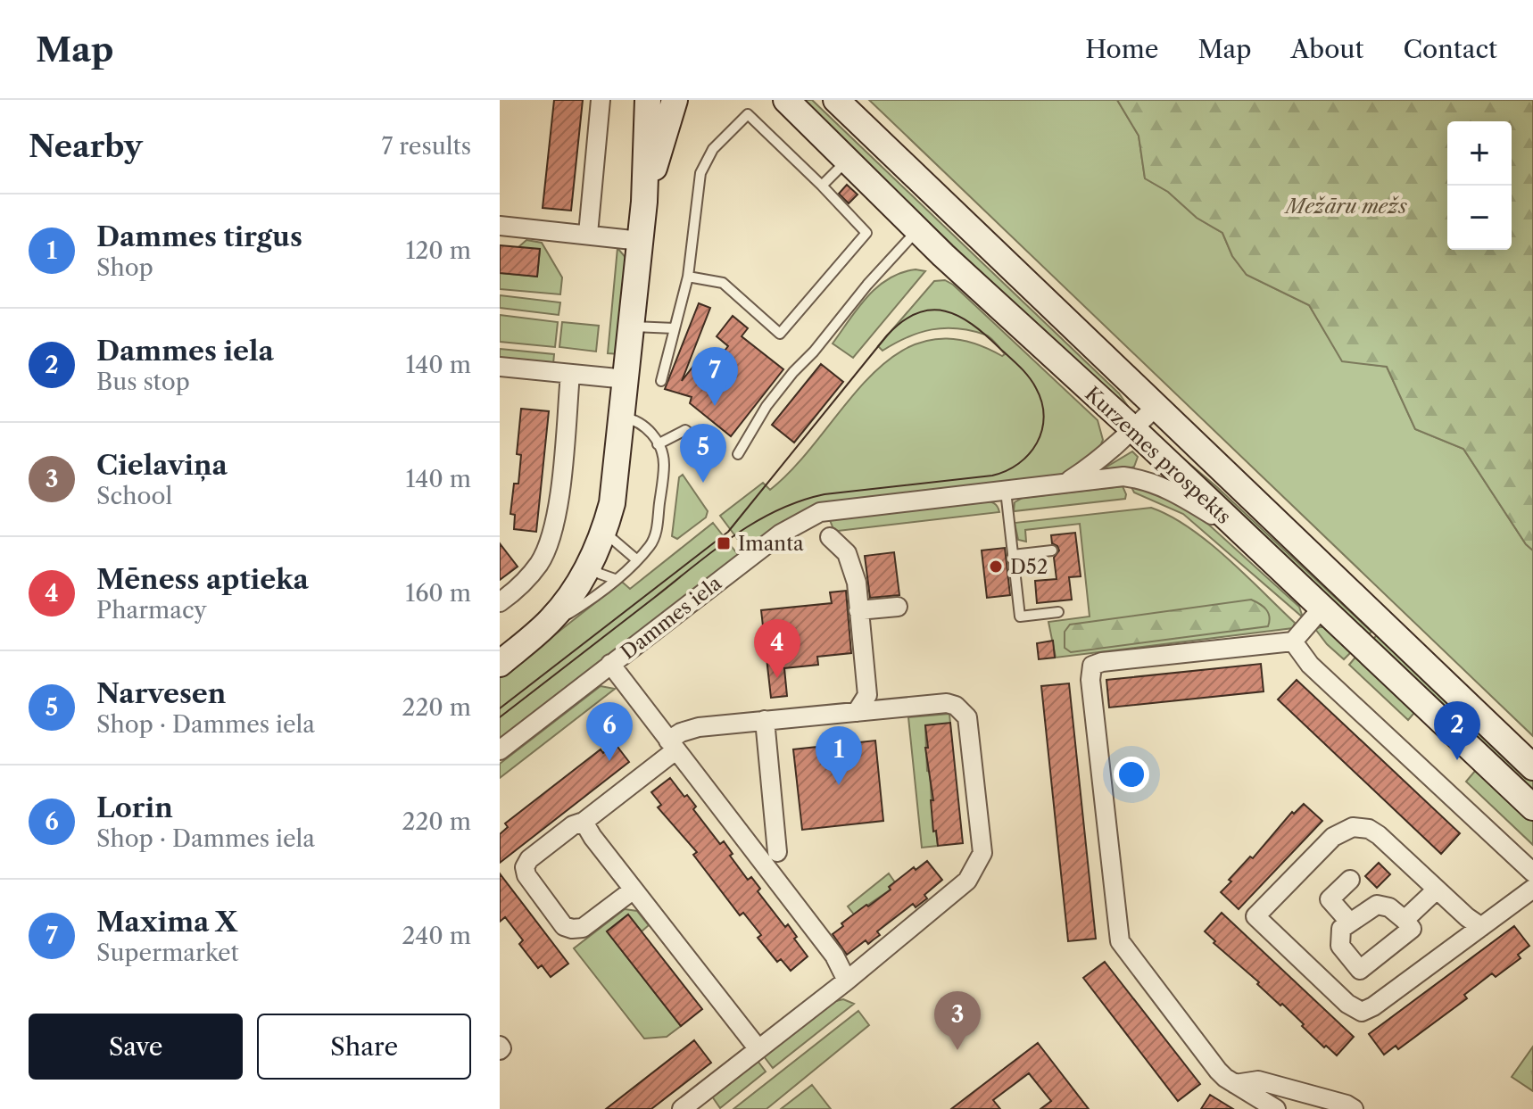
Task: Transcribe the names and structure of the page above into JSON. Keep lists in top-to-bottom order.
{
  "streets": {
    "main road": ["Kurzemes prospekts"],
    "street": ["Dammes iela"]
  },
  "crossings": [
    ["Kurzemes prospekts", "Dammes iela"]
  ],
  "parks": ["Mežāru mežs"],
  "places": {
    "transit": ["Imanta"],
    "other": ["D52"]
  },
  "page": {
    "header": "Map",
    "nav": [
      "Home",
      "Map",
      "About",
      "Contact"
    ],
    "heading": ["Nearby", "7 results"],
    "map_buttons": ["+", "−"],
    "list": [
      {
        "mark": "1",
        "name": "Dammes tirgus",
        "note": "Shop",
        "value": "120 m"
      },
      {
        "mark": "2",
        "name": "Dammes iela",
        "note": "Bus stop",
        "value": "140 m"
      },
      {
        "mark": "3",
        "name": "Cielaviņa",
        "note": "School",
        "value": "140 m"
      },
      {
        "mark": "4",
        "name": "Mēness aptieka",
        "note": "Pharmacy",
        "value": "160 m"
      },
      {
        "mark": "5",
        "name": "Narvesen",
        "note": "Shop · Dammes iela",
        "value": "220 m"
      },
      {
        "mark": "6",
        "name": "Lorin",
        "note": "Shop · Dammes iela",
        "value": "220 m"
      },
      {
        "mark": "7",
        "name": "Maxima X",
        "note": "Supermarket",
        "value": "240 m"
      }
    ],
    "pins": [
      "7",
      "5",
      "4",
      "2",
      "6",
      "1",
      "3"
    ],
    "buttons": ["Save", "Share"]
  }
}
